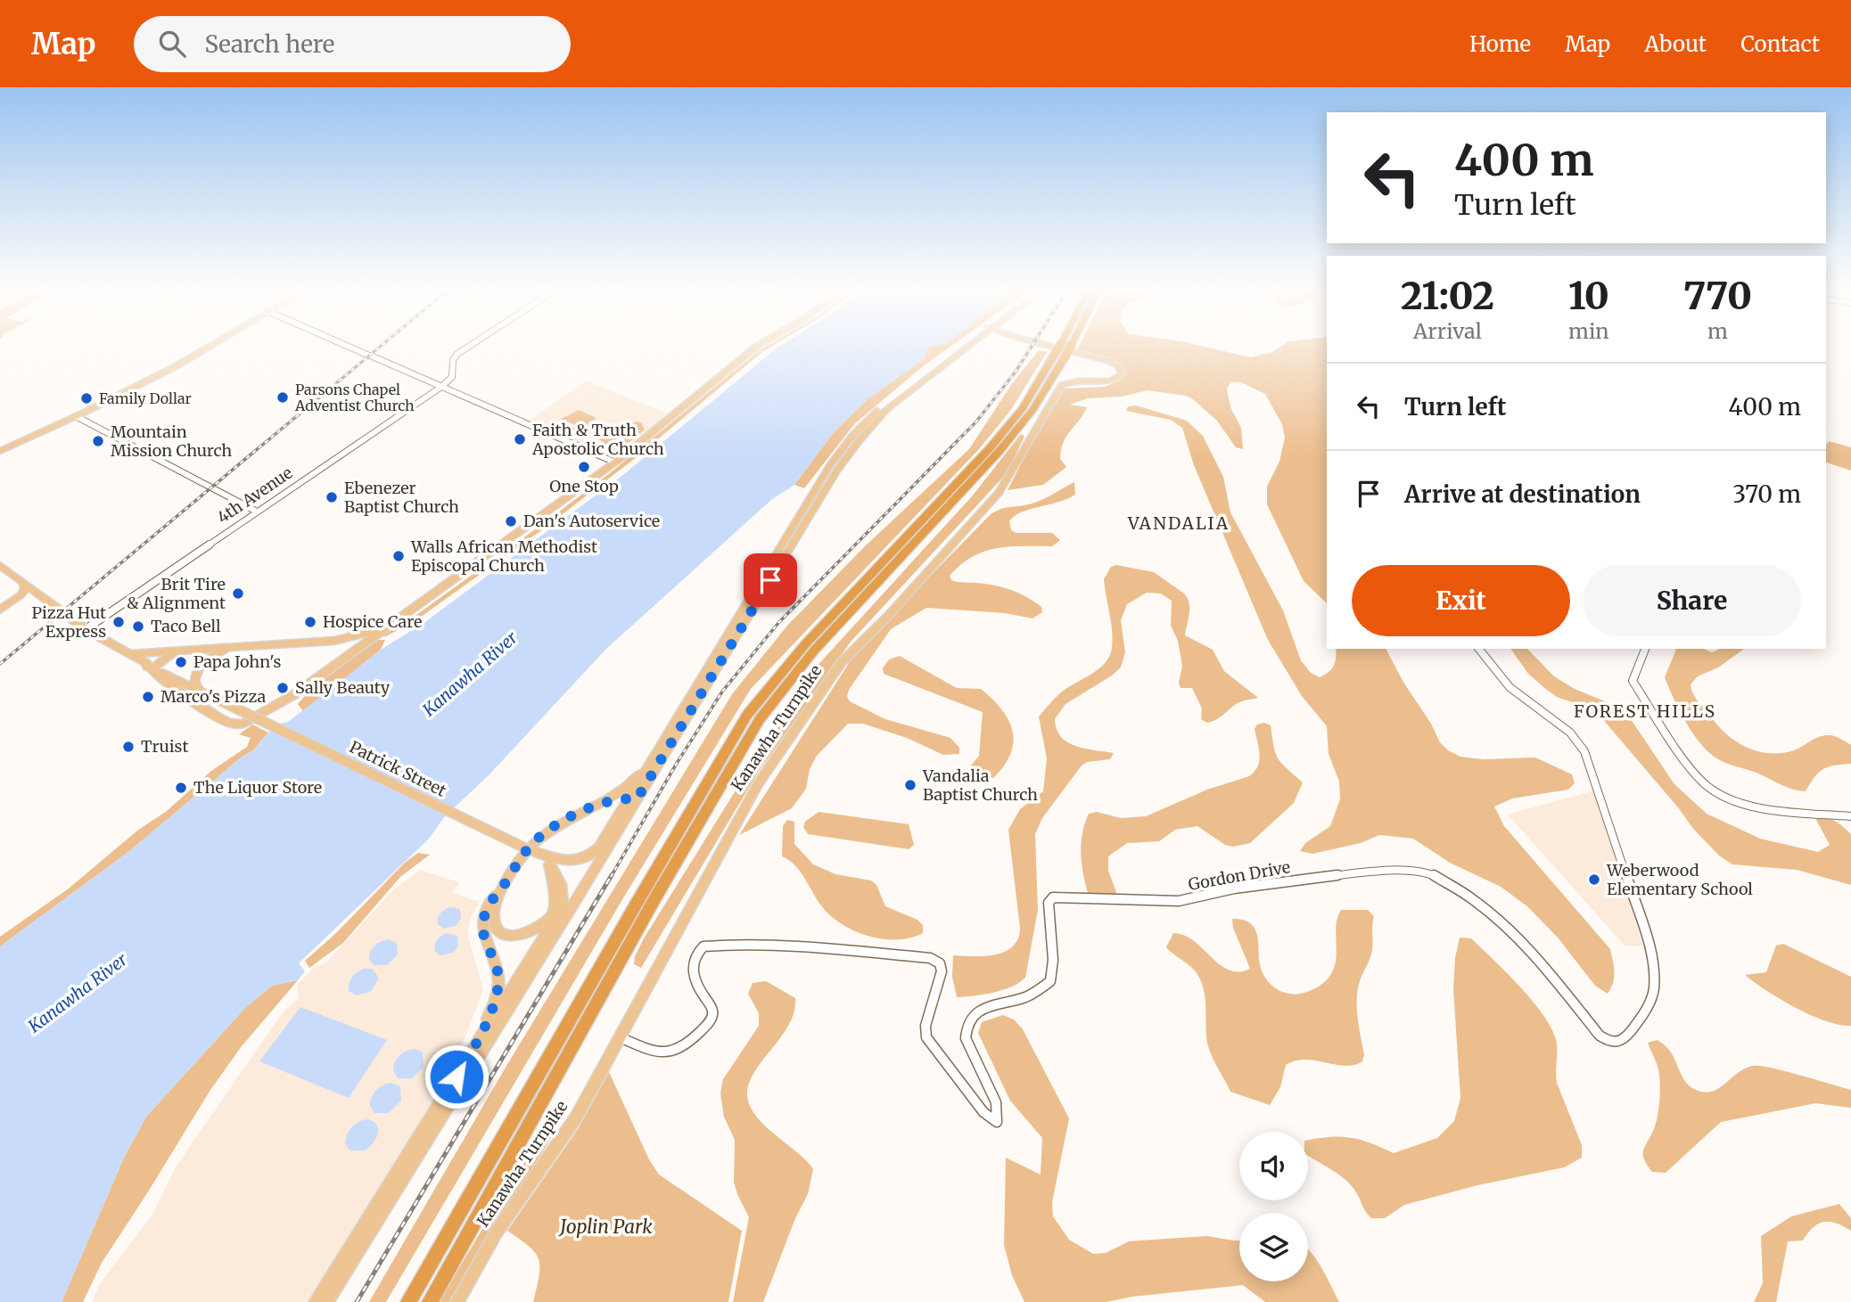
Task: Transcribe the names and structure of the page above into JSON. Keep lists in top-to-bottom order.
{
  "streets": {
    "main road": ["Kanawha Turnpike", "Patrick Street"],
    "street": ["4th Avenue", "Gordon Drive"]
  },
  "crossings": [
    ["4th Avenue", "Patrick Street"],
    ["Kanawha Turnpike", "Gordon Drive"]
  ],
  "districts": ["VANDALIA", "FOREST HILLS"],
  "water": ["Kanawha River"],
  "parks": ["Joplin Park"],
  "places": [
    "Parsons Chapel Adventist Church",
    "Family Dollar",
    "Faith & Truth Apostolic Church",
    "Mountain Mission Church",
    "One Stop",
    "Ebenezer Baptist Church",
    "Dan's Autoservice",
    "Walls African Methodist Episcopal Church",
    "Brit Tire & Alignment",
    "Pizza Hut Express",
    "Hospice Care",
    "Taco Bell",
    "Papa John's",
    "Sally Beauty",
    "Marco's Pizza",
    "Truist",
    "Vandalia Baptist Church",
    "The Liquor Store",
    "Weberwood Elementary School"
  ],
  "page": {
    "header": "Map",
    "search": "Search here",
    "nav": [
      "Home",
      "Map",
      "About",
      "Contact"
    ],
    "turn": ["400 m", "Turn left"],
    "eta": [
      "21:02",
      "Arrival",
      "10",
      "min",
      "770",
      "m"
    ],
    "list": [
      {
        "name": "Turn left",
        "value": "400 m"
      },
      {
        "name": "Arrive at destination",
        "value": "370 m"
      }
    ],
    "buttons": ["Exit", "Share"]
  }
}
